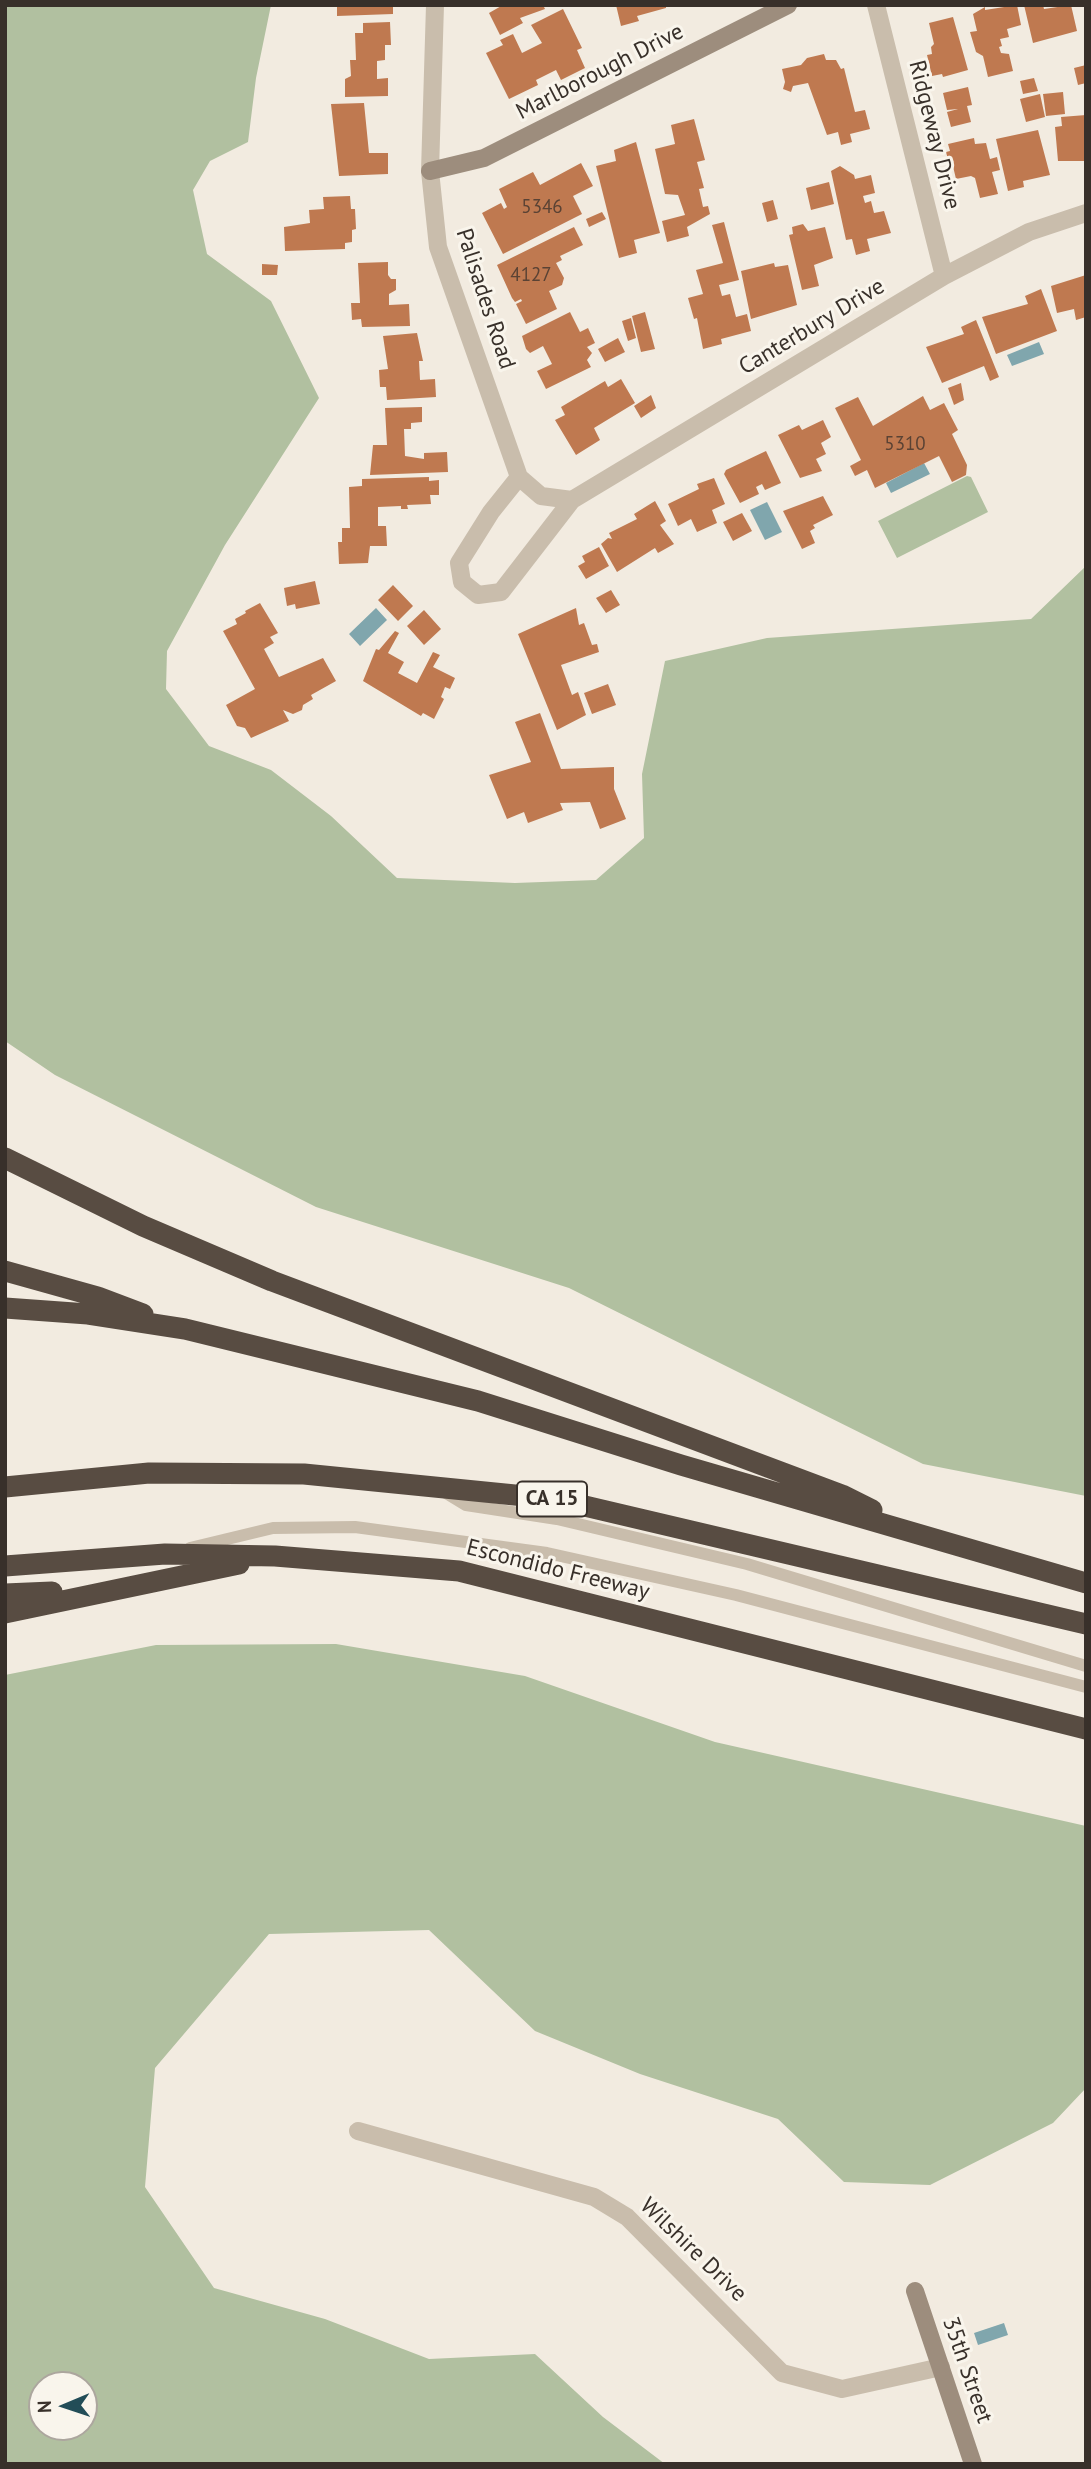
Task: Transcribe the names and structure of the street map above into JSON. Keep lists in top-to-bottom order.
{
  "streets": {
    "highway": ["CA 15", "Escondido Freeway"],
    "street": [
      "Marlborough Drive",
      "Ridgeway Drive",
      "Palisades Road",
      "Canterbury Drive",
      "Wilshire Drive",
      "35th Street"
    ]
  },
  "crossings": [
    ["Marlborough Drive", "Palisades Road"],
    ["Ridgeway Drive", "Canterbury Drive"],
    ["Wilshire Drive", "35th Street"]
  ],
  "house_numbers": ["5346", "4127", "5310"],
  "north": "left"
}
